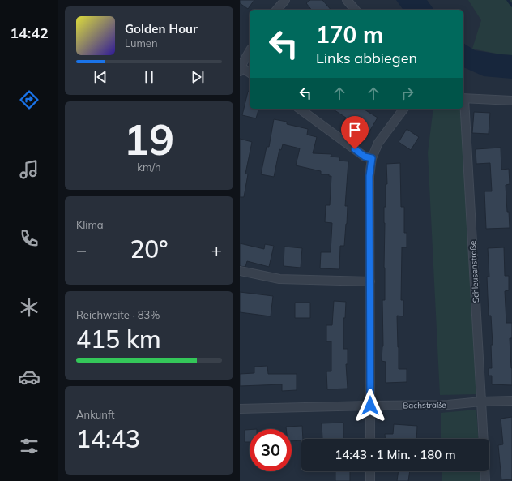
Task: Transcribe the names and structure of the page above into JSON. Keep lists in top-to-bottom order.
{
  "streets": {
    "street": ["Schleusenstraße", "Bachstraße"]
  },
  "crossings": [
    ["Schleusenstraße", "Bachstraße"]
  ],
  "page": {
    "tabs": "14:42",
    "turn": ["170 m", "Links abbiegen"],
    "song": ["Golden Hour", "Lumen"],
    "tile": [
      ["19", "km/h"],
      "Klima",
      ["Reichweite · 83%", "415 km"],
      ["Ankunft", "14:43"]
    ],
    "heat": ["−", "20°", "+"],
    "limit": "30",
    "trip": "14:43 · 1 Min. · 180 m"
  }
}
